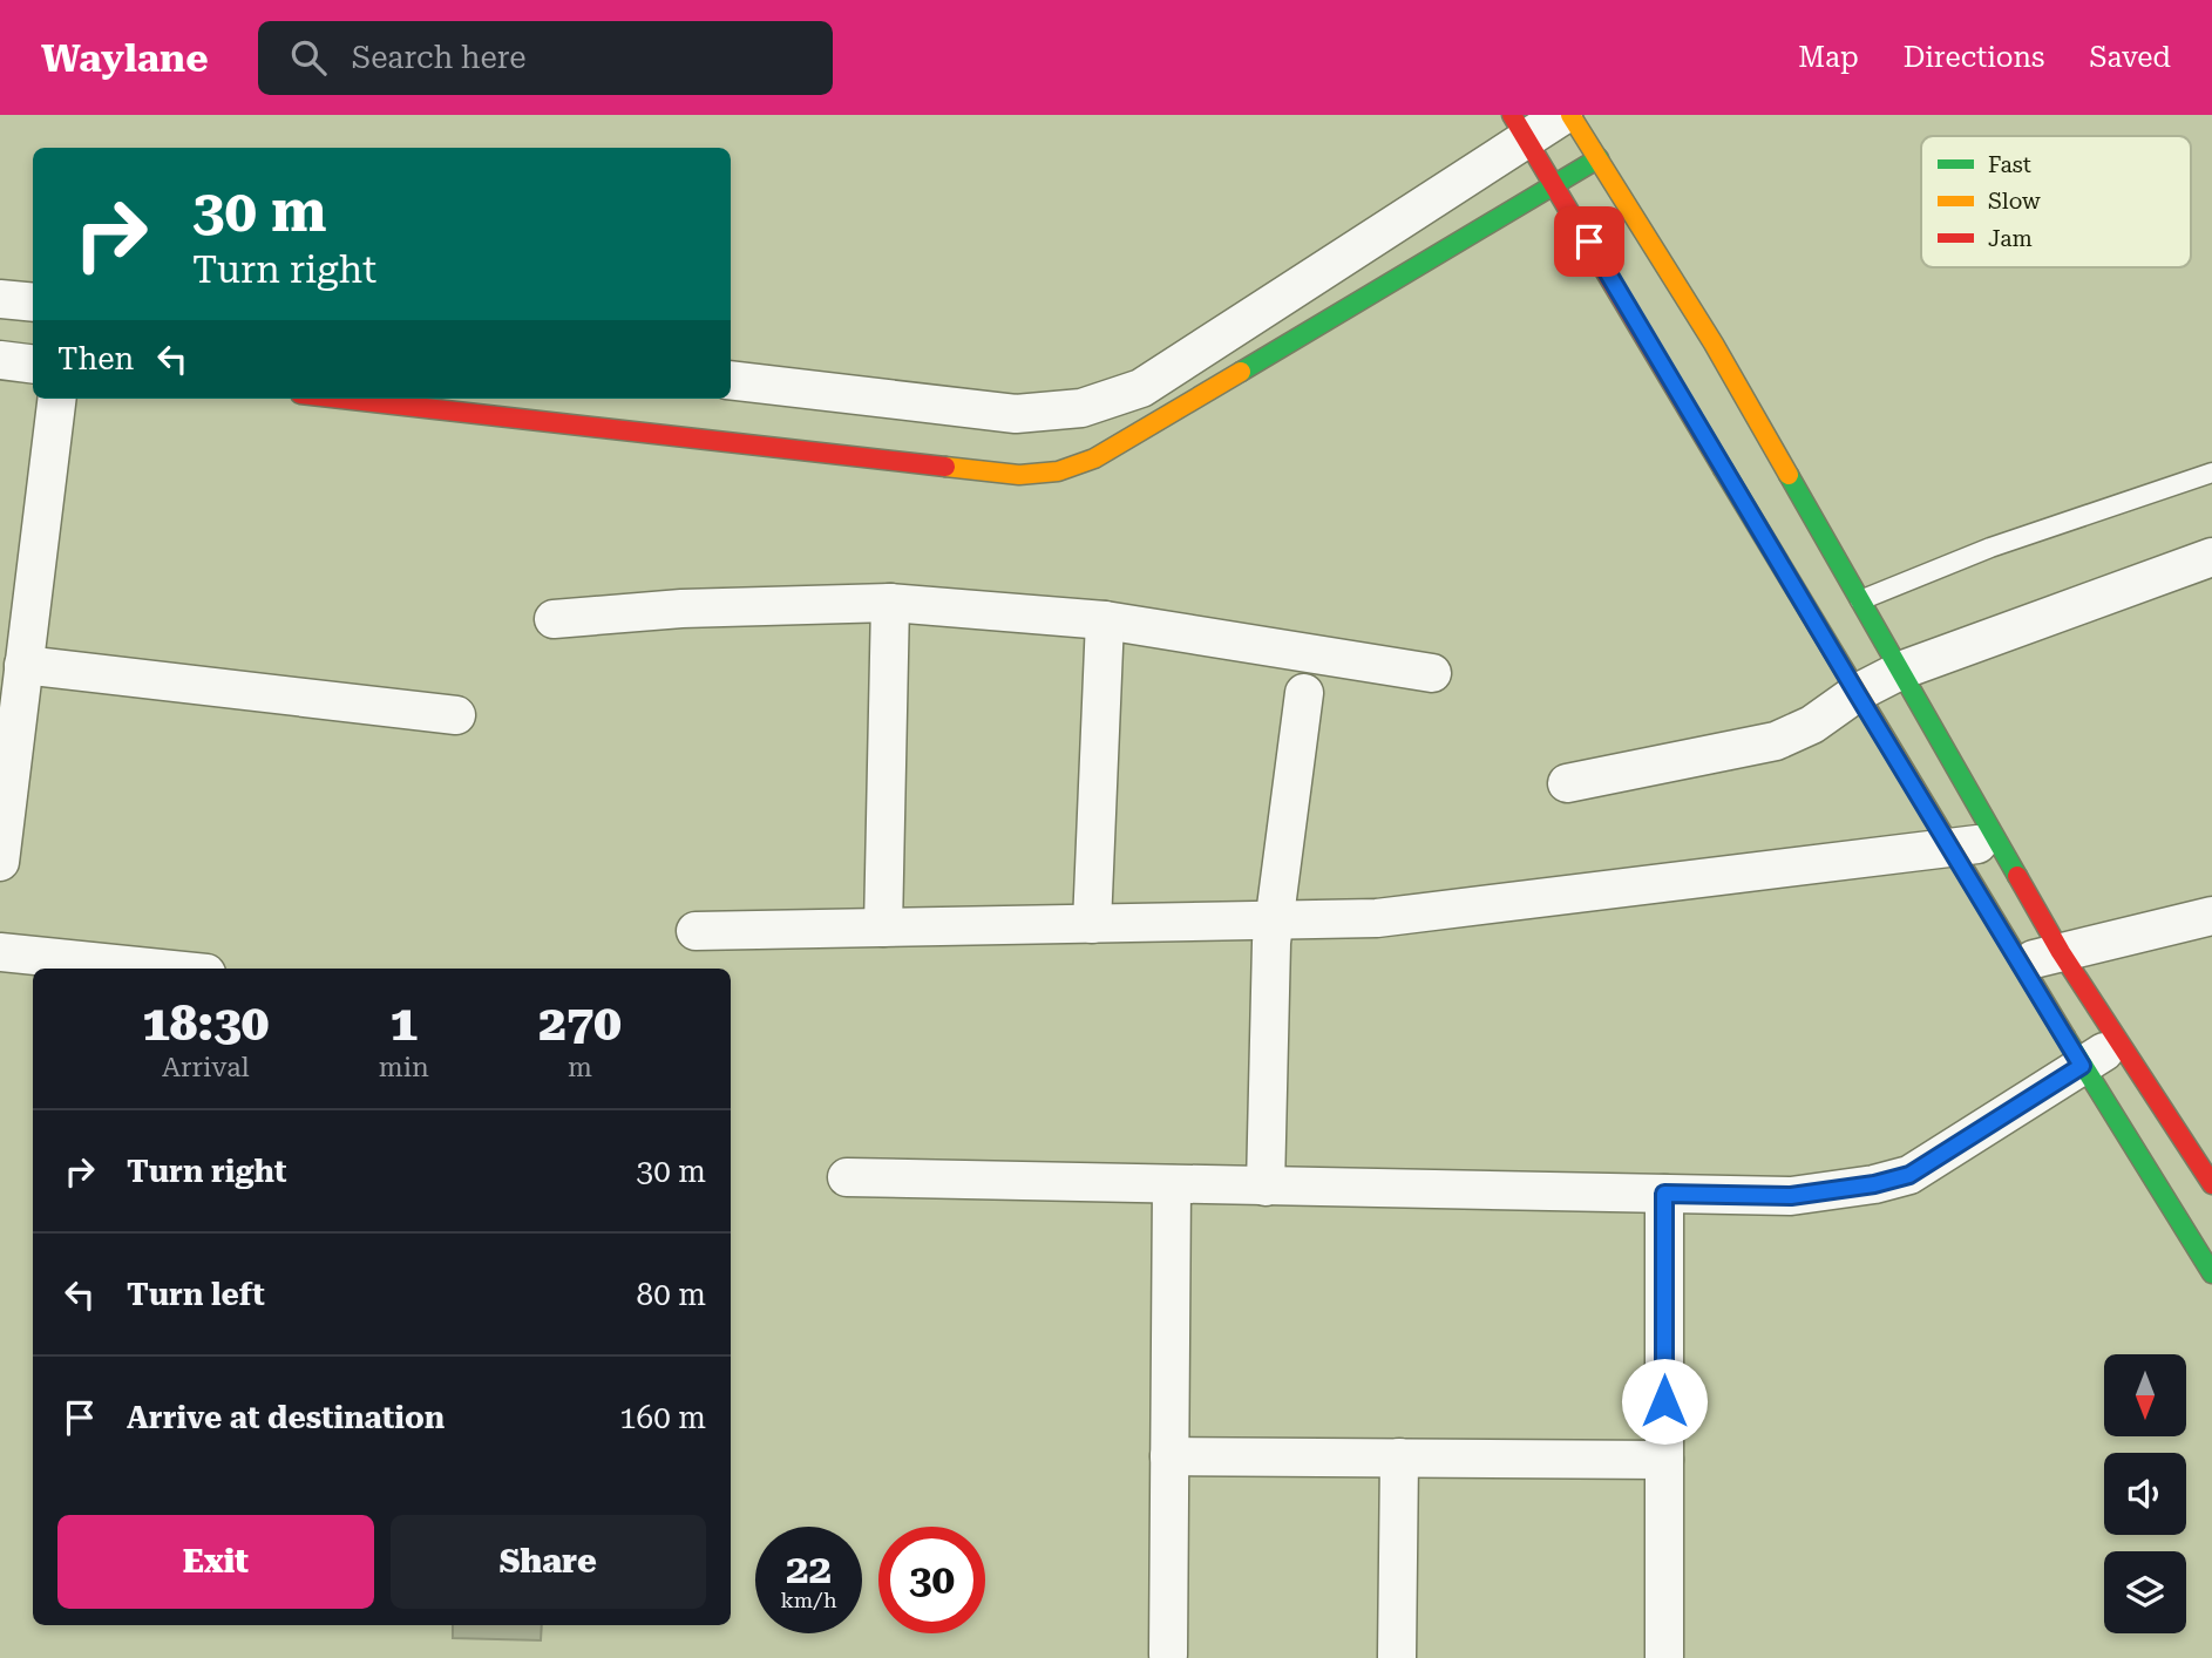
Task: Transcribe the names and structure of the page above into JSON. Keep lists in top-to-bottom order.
{
  "legend": ["Fast", "Slow", "Jam"],
  "north": "bottom",
  "page": {
    "header": "Waylane",
    "search": "Search here",
    "nav": ["Map", "Directions", "Saved"],
    "turn": ["30 m", "Turn right"],
    "then": "Then",
    "eta": [
      "18:30",
      "Arrival",
      "1",
      "min",
      "270",
      "m"
    ],
    "list": [
      {
        "name": "Turn right",
        "value": "30 m"
      },
      {
        "name": "Turn left",
        "value": "80 m"
      },
      {
        "name": "Arrive at destination",
        "value": "160 m"
      }
    ],
    "buttons": ["Exit", "Share"],
    "speed": "22 km/h",
    "limit": "30"
  }
}
